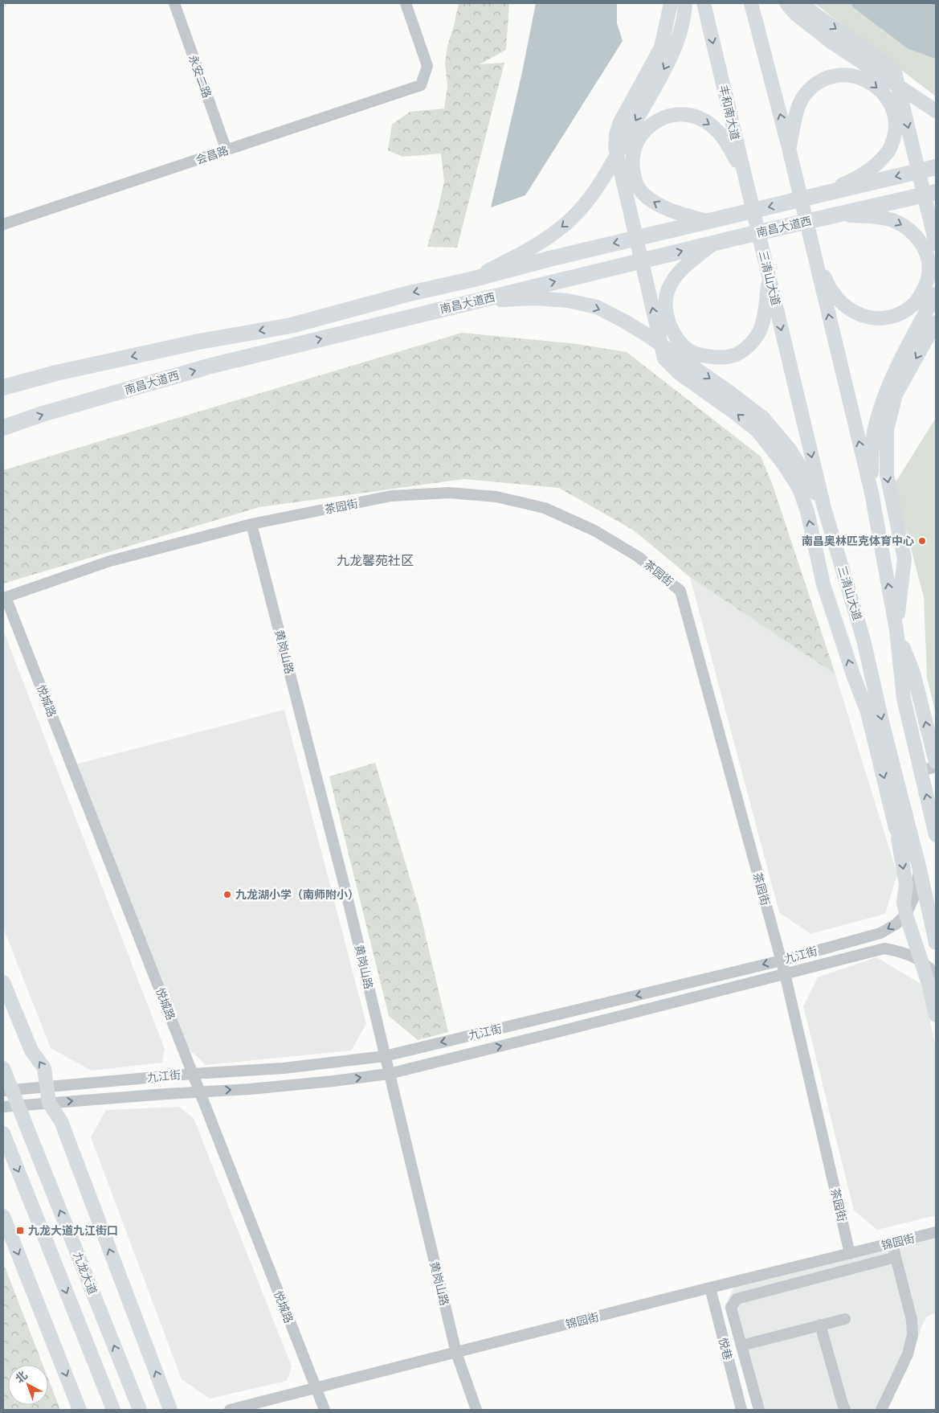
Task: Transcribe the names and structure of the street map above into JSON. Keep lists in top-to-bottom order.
{
  "streets": {
    "highway": ["南昌大道西"],
    "main road": ["丰和南大道", "三清山大道", "九龙大道"],
    "street": [
      "永安二路",
      "会昌路",
      "茶园街",
      "黄岗山路",
      "悦城路",
      "九江街",
      "锦园街",
      "悦巷"
    ]
  },
  "crossings": [
    ["永安二路", "会昌路"],
    ["丰和南大道", "三清山大道"],
    ["三清山大道", "九江街"],
    ["茶园街", "黄岗山路"],
    ["茶园街", "悦城路"],
    ["茶园街", "九江街"],
    ["茶园街", "锦园街"],
    ["黄岗山路", "九江街"],
    ["黄岗山路", "锦园街"],
    ["悦城路", "九江街"],
    ["悦城路", "锦园街"],
    ["九江街", "九龙大道"],
    ["锦园街", "悦巷"]
  ],
  "districts": ["九龙馨苑社区"],
  "places": {
    "other": ["南昌奥林匹克体育中心", "九龙湖小学（南师附小）"],
    "transit": ["九龙大道九江街口"]
  },
  "north": "top left"
}
